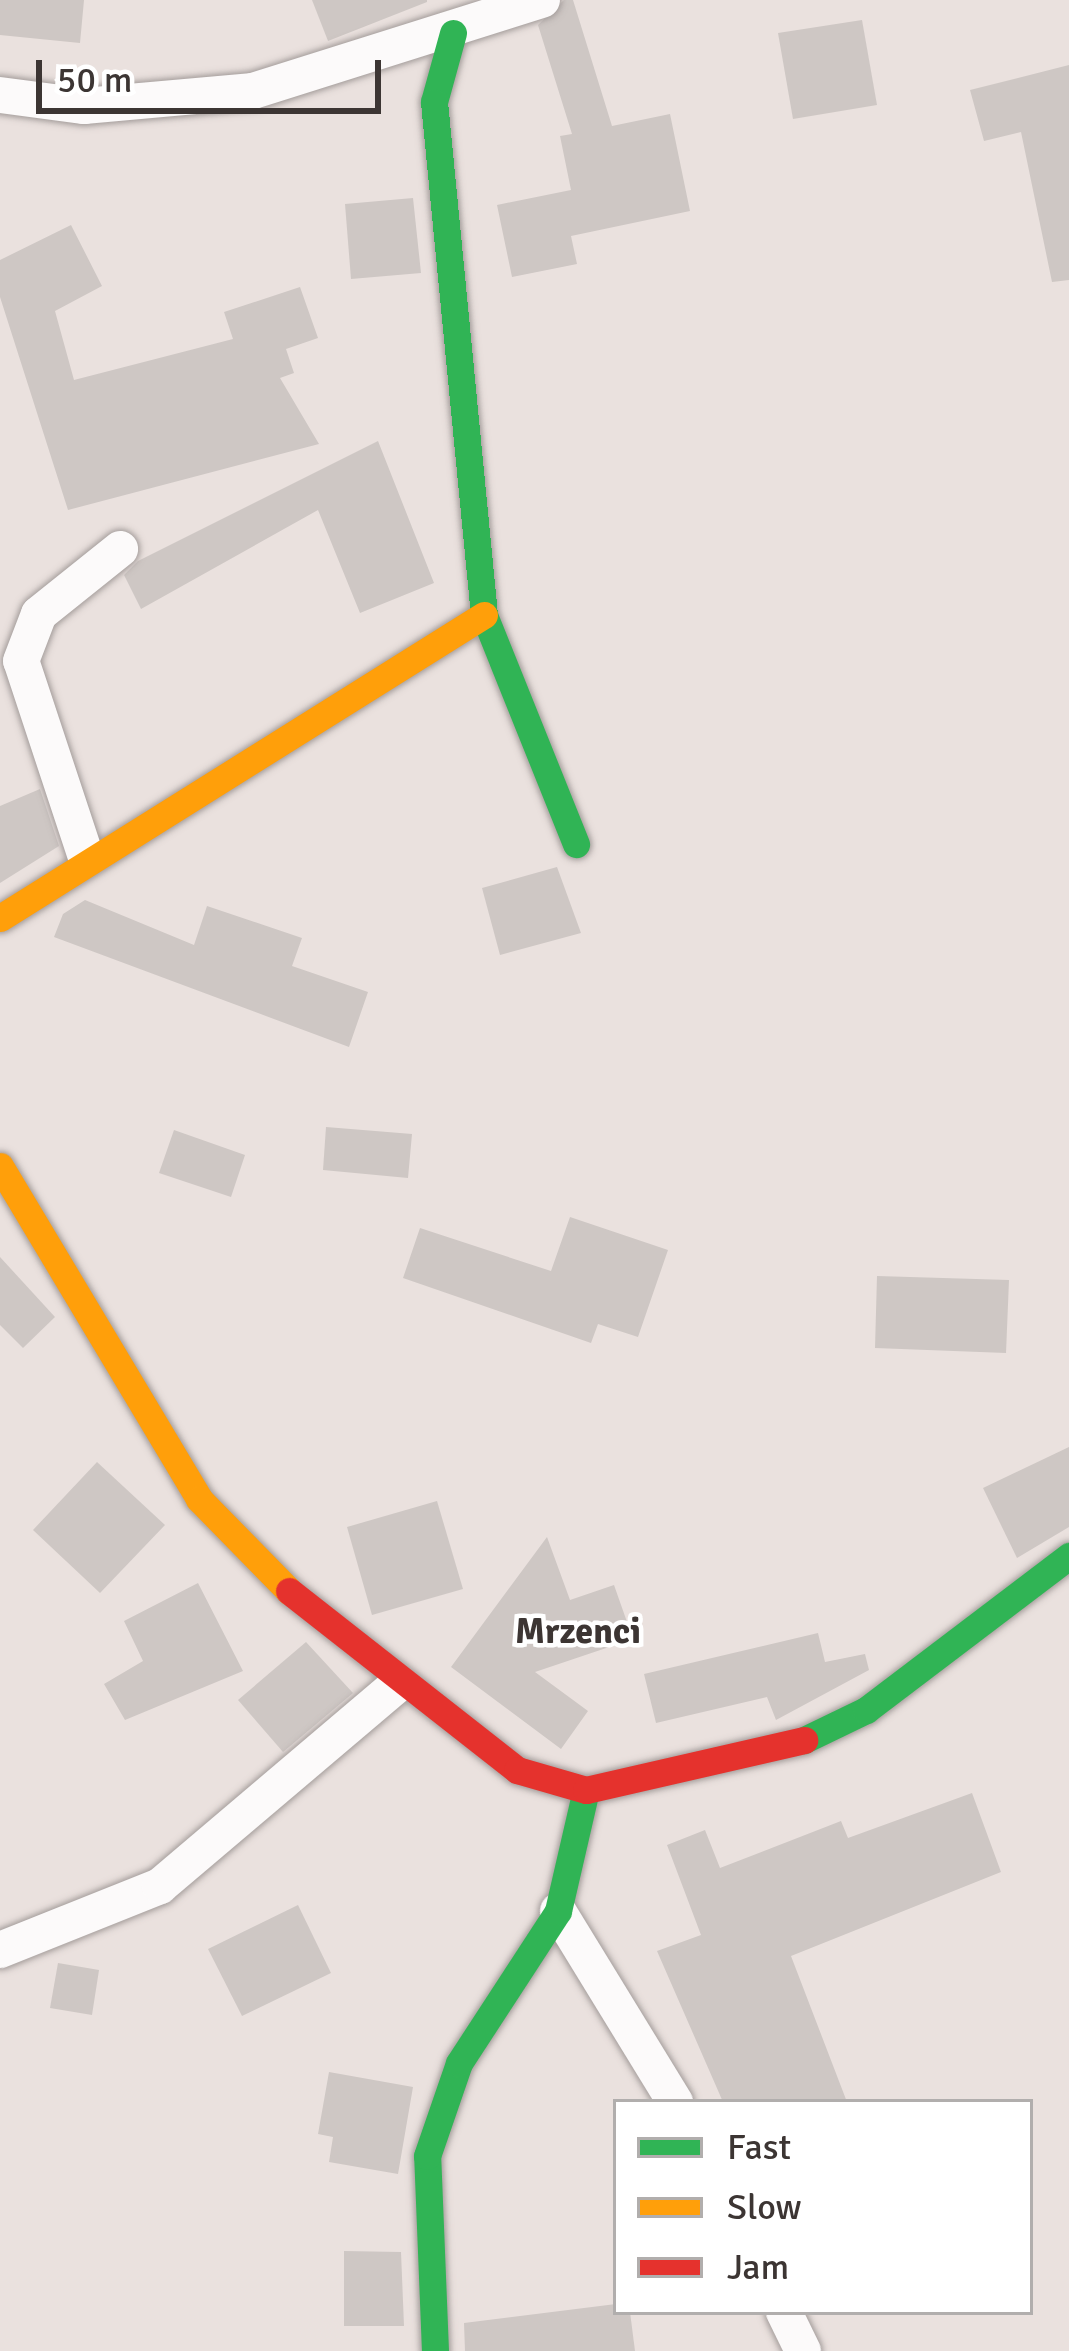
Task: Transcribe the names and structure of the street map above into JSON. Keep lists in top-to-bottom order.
{
  "districts": ["Mrzenci"],
  "legend": ["Fast", "Slow", "Jam"],
  "scale_bar": "50 m"
}
